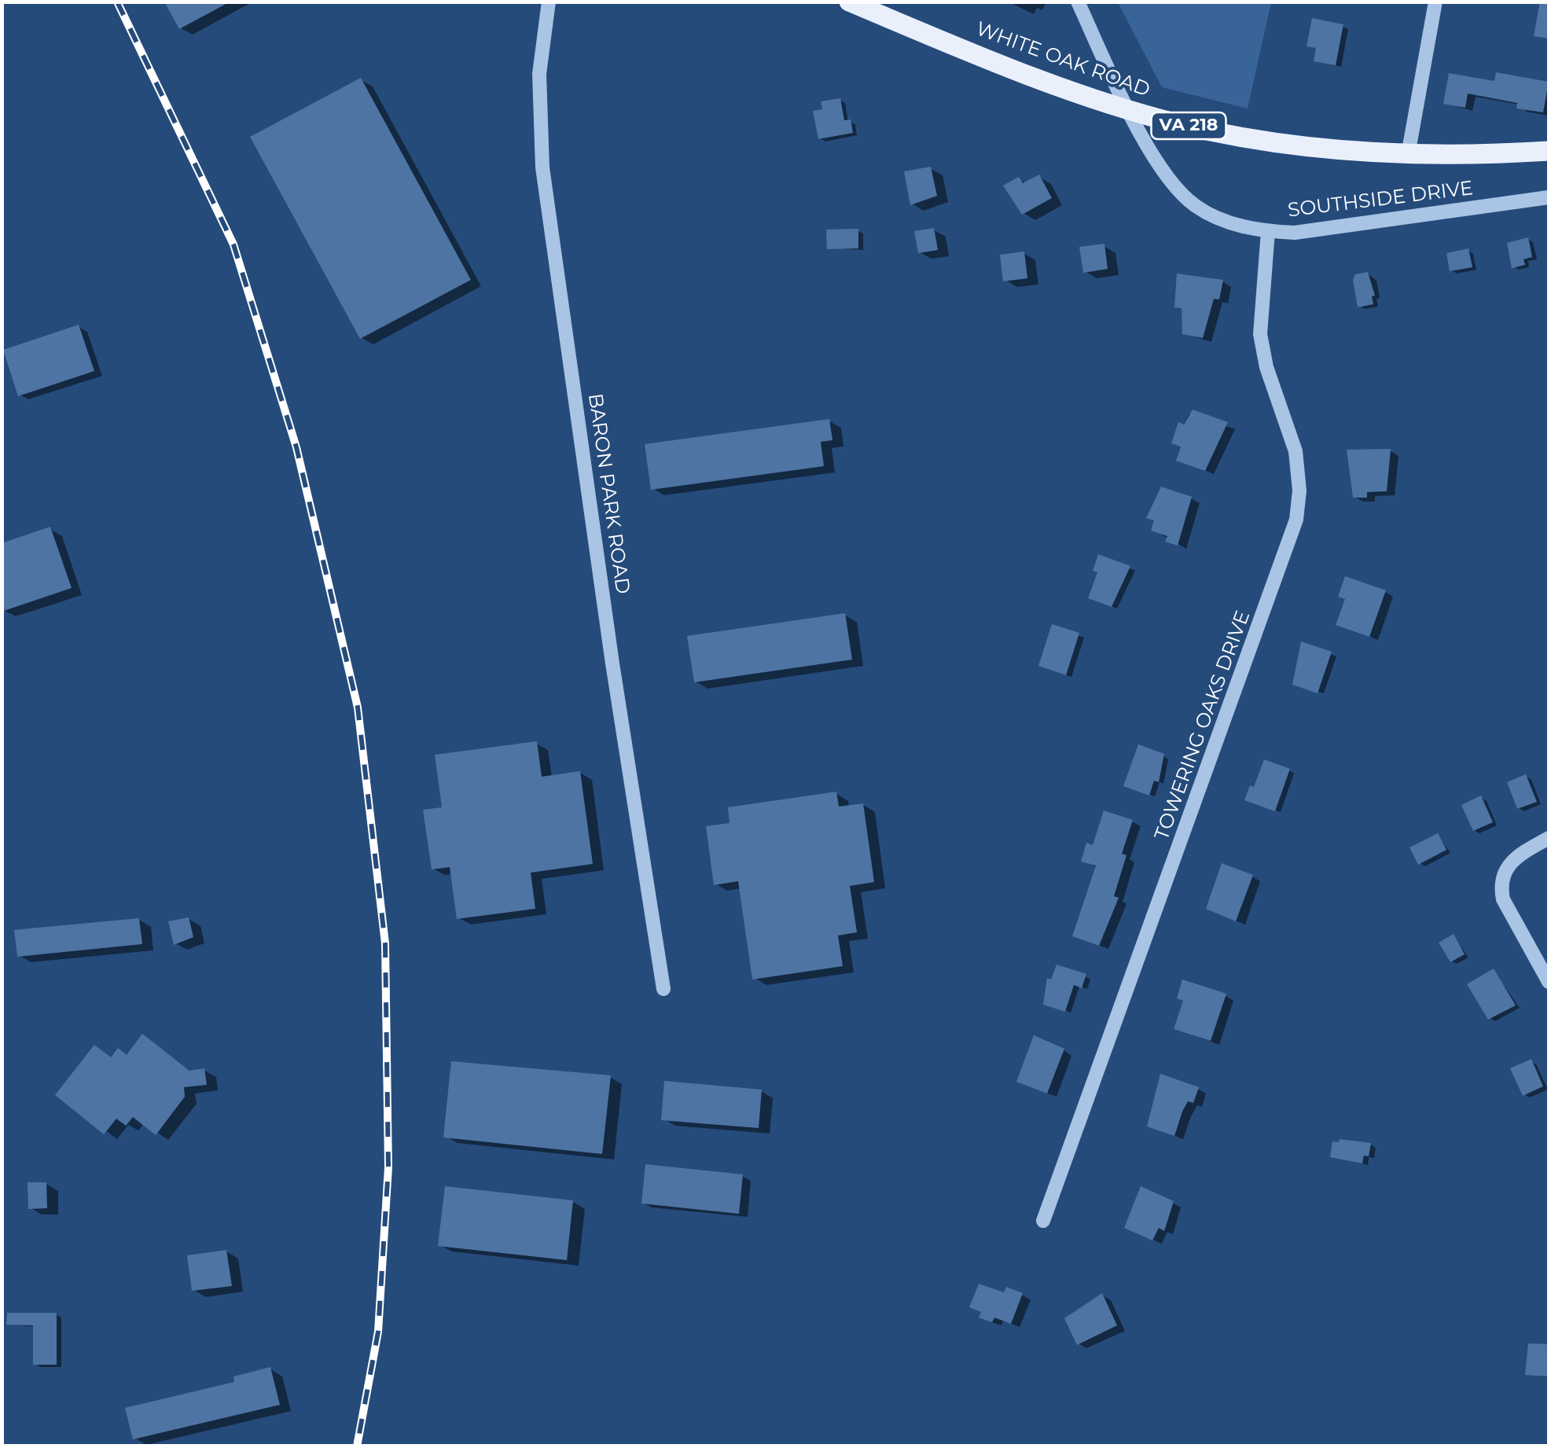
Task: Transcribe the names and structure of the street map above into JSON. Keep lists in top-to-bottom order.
{
  "streets": {
    "main road": ["WHITE OAK ROAD", "VA 218"],
    "street": ["SOUTHSIDE DRIVE", "BARON PARK ROAD", "TOWERING OAKS DRIVE"]
  },
  "crossings": [
    ["WHITE OAK ROAD", "SOUTHSIDE DRIVE"],
    ["SOUTHSIDE DRIVE", "TOWERING OAKS DRIVE"]
  ]
}
